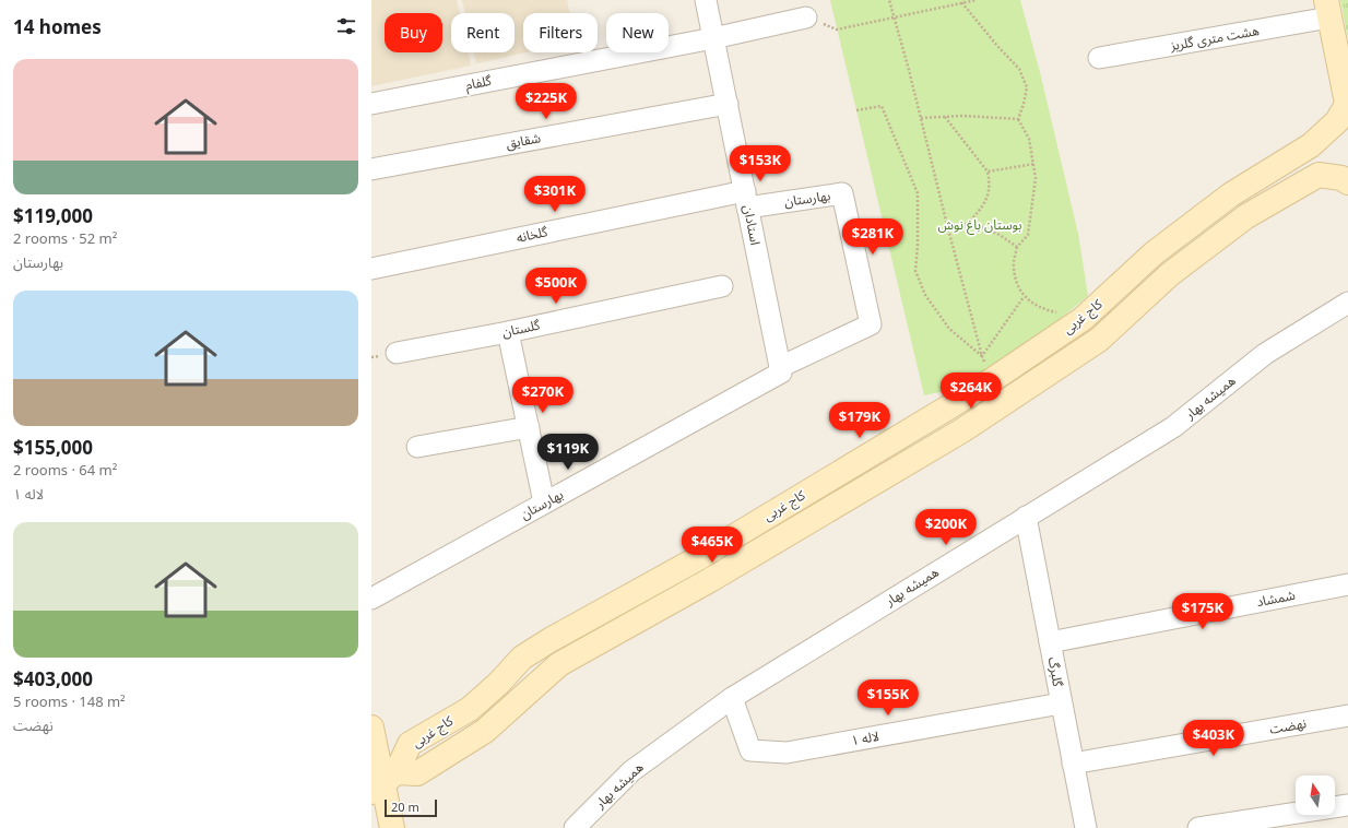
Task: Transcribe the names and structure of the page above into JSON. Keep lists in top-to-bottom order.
{
  "streets": {
    "street": [
      "هشت متری گلریز",
      "گلفام",
      "شقایق",
      "بهارستان",
      "استادان",
      "گلخانه",
      "کاج غربی",
      "گلستان",
      "همیشه بهار",
      "شمشاد",
      "گلبرگ",
      "نهضت",
      "لاله ۱"
    ]
  },
  "crossings": [
    ["گلفام", "استادان"],
    ["شقایق", "استادان"],
    ["بهارستان", "استادان"],
    ["بهارستان", "گلخانه"],
    ["استادان", "گلخانه"],
    ["همیشه بهار", "گلبرگ"],
    ["همیشه بهار", "لاله ۱"],
    ["شمشاد", "گلبرگ"],
    ["گلبرگ", "نهضت"],
    ["گلبرگ", "لاله ۱"]
  ],
  "parks": ["بوستان باغ نوش"],
  "scale_bar": "20 m",
  "north": "top",
  "page": {
    "heading": "14 homes",
    "chip": [
      "Buy",
      "Rent",
      "Filters",
      "New"
    ],
    "list": [
      {
        "name": "$119,000",
        "note": "2 rooms · 52 m² · بهارستان"
      },
      {
        "name": "$155,000",
        "note": "2 rooms · 64 m² · لاله ۱"
      },
      {
        "name": "$403,000",
        "note": "5 rooms · 148 m² · نهضت"
      }
    ],
    "price": [
      "$225K",
      "$153K",
      "$301K",
      "$281K",
      "$500K",
      "$264K",
      "$270K",
      "$179K",
      "$119K",
      "$200K",
      "$465K",
      "$175K",
      "$155K",
      "$403K"
    ],
    "scale": "20 m"
  }
}
